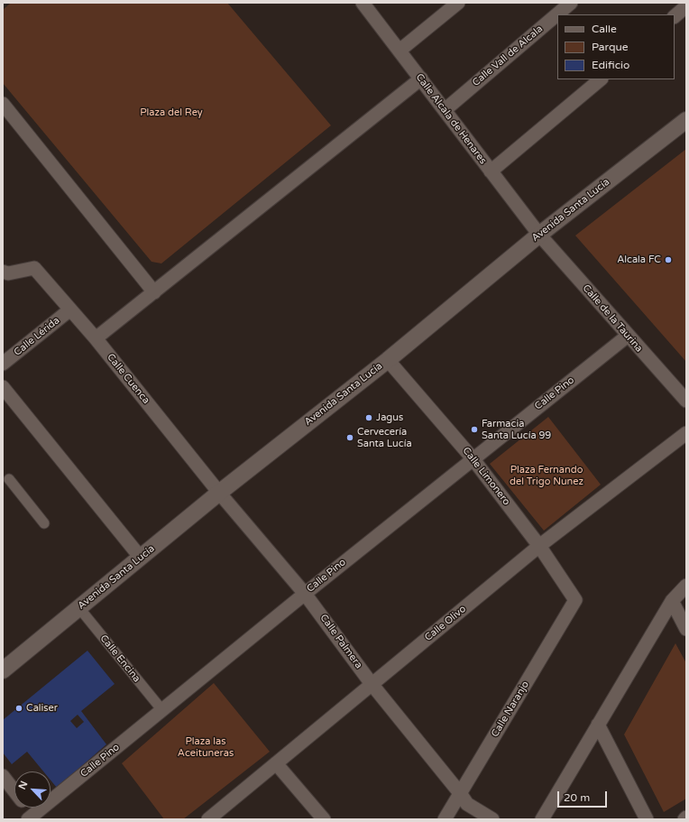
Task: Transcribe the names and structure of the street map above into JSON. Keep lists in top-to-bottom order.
{
  "streets": {
    "street": [
      "Calle Vall de Alcala",
      "Calle Alcala de Henares",
      "Avenida Santa Lucía",
      "Calle de la Taurina",
      "Calle Lérida",
      "Calle Cuenca",
      "Calle Pino",
      "Calle Limonero",
      "Calle Olivo",
      "Calle Palmera",
      "Calle Encina",
      "Calle Naranjo"
    ]
  },
  "crossings": [
    ["Calle Vall de Alcala", "Calle Alcala de Henares"],
    ["Calle Alcala de Henares", "Avenida Santa Lucía"],
    ["Calle Alcala de Henares", "Calle de la Taurina"],
    ["Avenida Santa Lucía", "Calle de la Taurina"],
    ["Avenida Santa Lucía", "Calle Cuenca"],
    ["Avenida Santa Lucía", "Calle Limonero"],
    ["Avenida Santa Lucía", "Calle Palmera"],
    ["Avenida Santa Lucía", "Calle Encina"],
    ["Calle de la Taurina", "Calle Pino"],
    ["Calle Lérida", "Calle Cuenca"],
    ["Calle Cuenca", "Calle Palmera"],
    ["Calle Pino", "Calle Limonero"],
    ["Calle Pino", "Calle Palmera"],
    ["Calle Pino", "Calle Encina"],
    ["Calle Limonero", "Calle Olivo"],
    ["Calle Limonero", "Calle Naranjo"],
    ["Calle Olivo", "Calle Palmera"],
    ["Calle Palmera", "Calle Naranjo"]
  ],
  "parks": ["Plaza del Rey", "Plaza Fernando del Trigo Nunez", "Plaza las Aceituneras"],
  "places": [
    "Alcala FC",
    "Jagus",
    "Farmacia Santa Lucía 99",
    "Cervecería Santa Lucía",
    "Caliser"
  ],
  "legend": ["Calle", "Parque", "Edificio"],
  "scale_bar": "20 m",
  "north": "top left"
}
